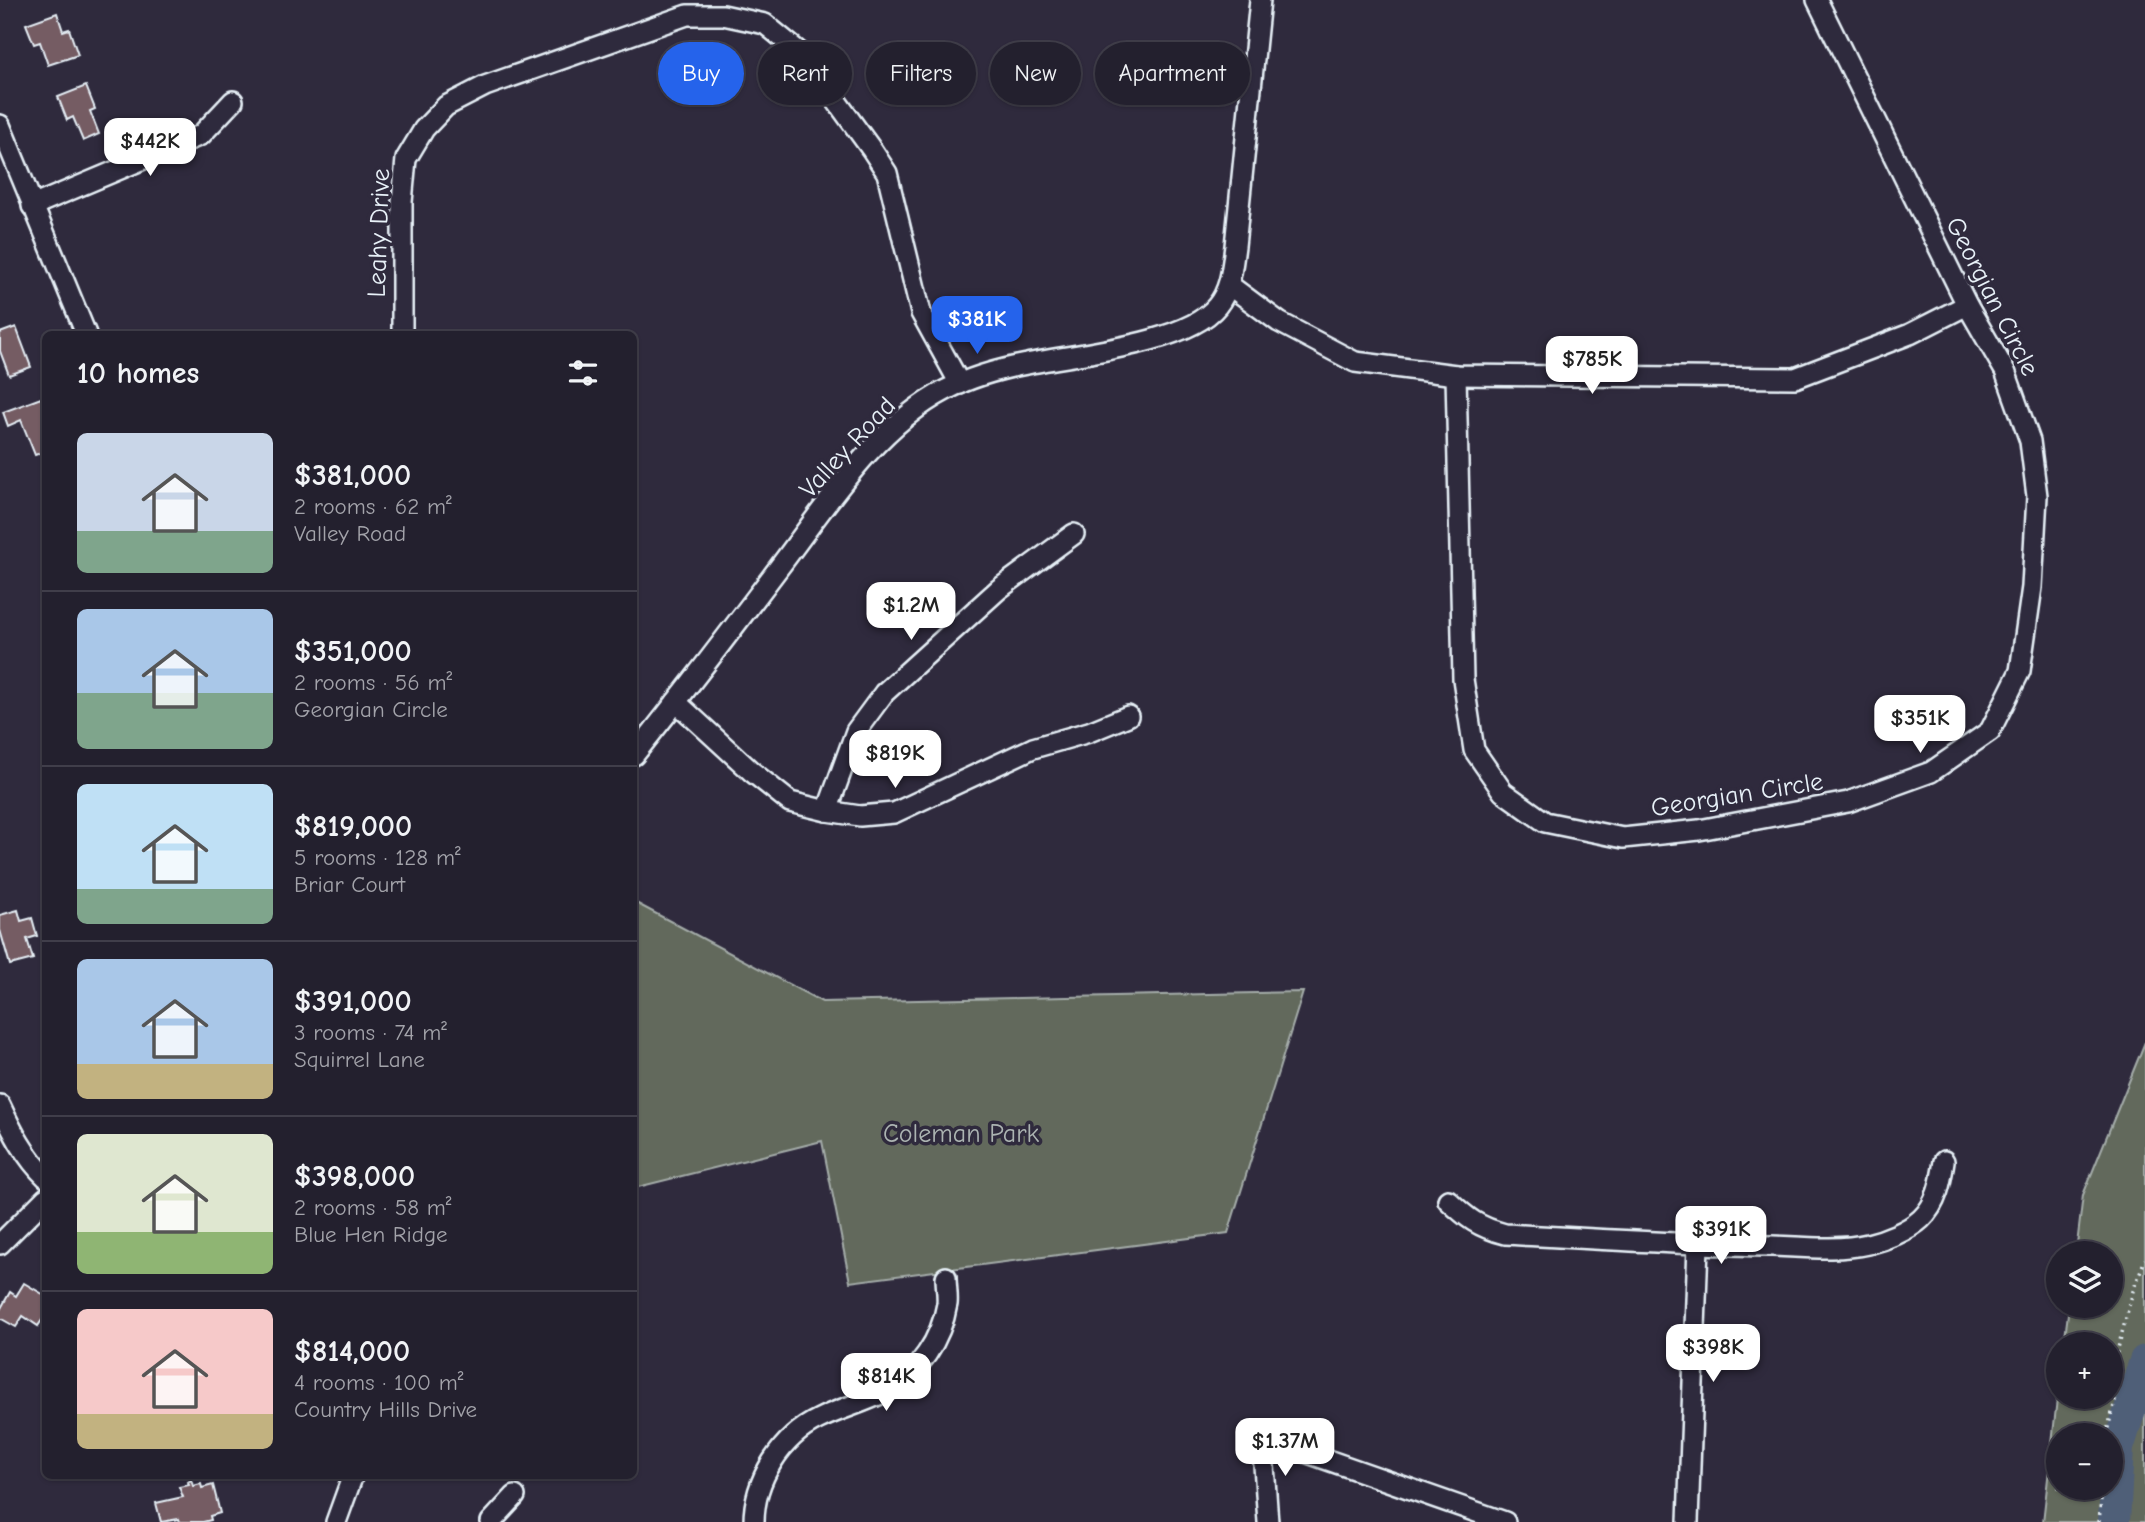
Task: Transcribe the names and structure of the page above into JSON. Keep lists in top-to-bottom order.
{
  "streets": {
    "street": ["Leahy Drive", "Georgian Circle", "Valley Road"]
  },
  "crossings": [
    ["Leahy Drive", "Valley Road"]
  ],
  "parks": ["Coleman Park"],
  "page": {
    "chip": [
      "Buy",
      "Rent",
      "Filters",
      "New",
      "Apartment"
    ],
    "price": [
      "$442K",
      "$381K",
      "$785K",
      "$1.2M",
      "$351K",
      "$819K",
      "$391K",
      "$398K",
      "$814K",
      "$1.37M"
    ],
    "heading": "10 homes",
    "list": [
      {
        "name": "$381,000",
        "note": "2 rooms · 62 m² · Valley Road"
      },
      {
        "name": "$351,000",
        "note": "2 rooms · 56 m² · Georgian Circle"
      },
      {
        "name": "$819,000",
        "note": "5 rooms · 128 m² · Briar Court"
      },
      {
        "name": "$391,000",
        "note": "3 rooms · 74 m² · Squirrel Lane"
      },
      {
        "name": "$398,000",
        "note": "2 rooms · 58 m² · Blue Hen Ridge"
      },
      {
        "name": "$814,000",
        "note": "4 rooms · 100 m² · Country Hills Drive"
      }
    ],
    "map_buttons": ["+", "−"]
  }
}
